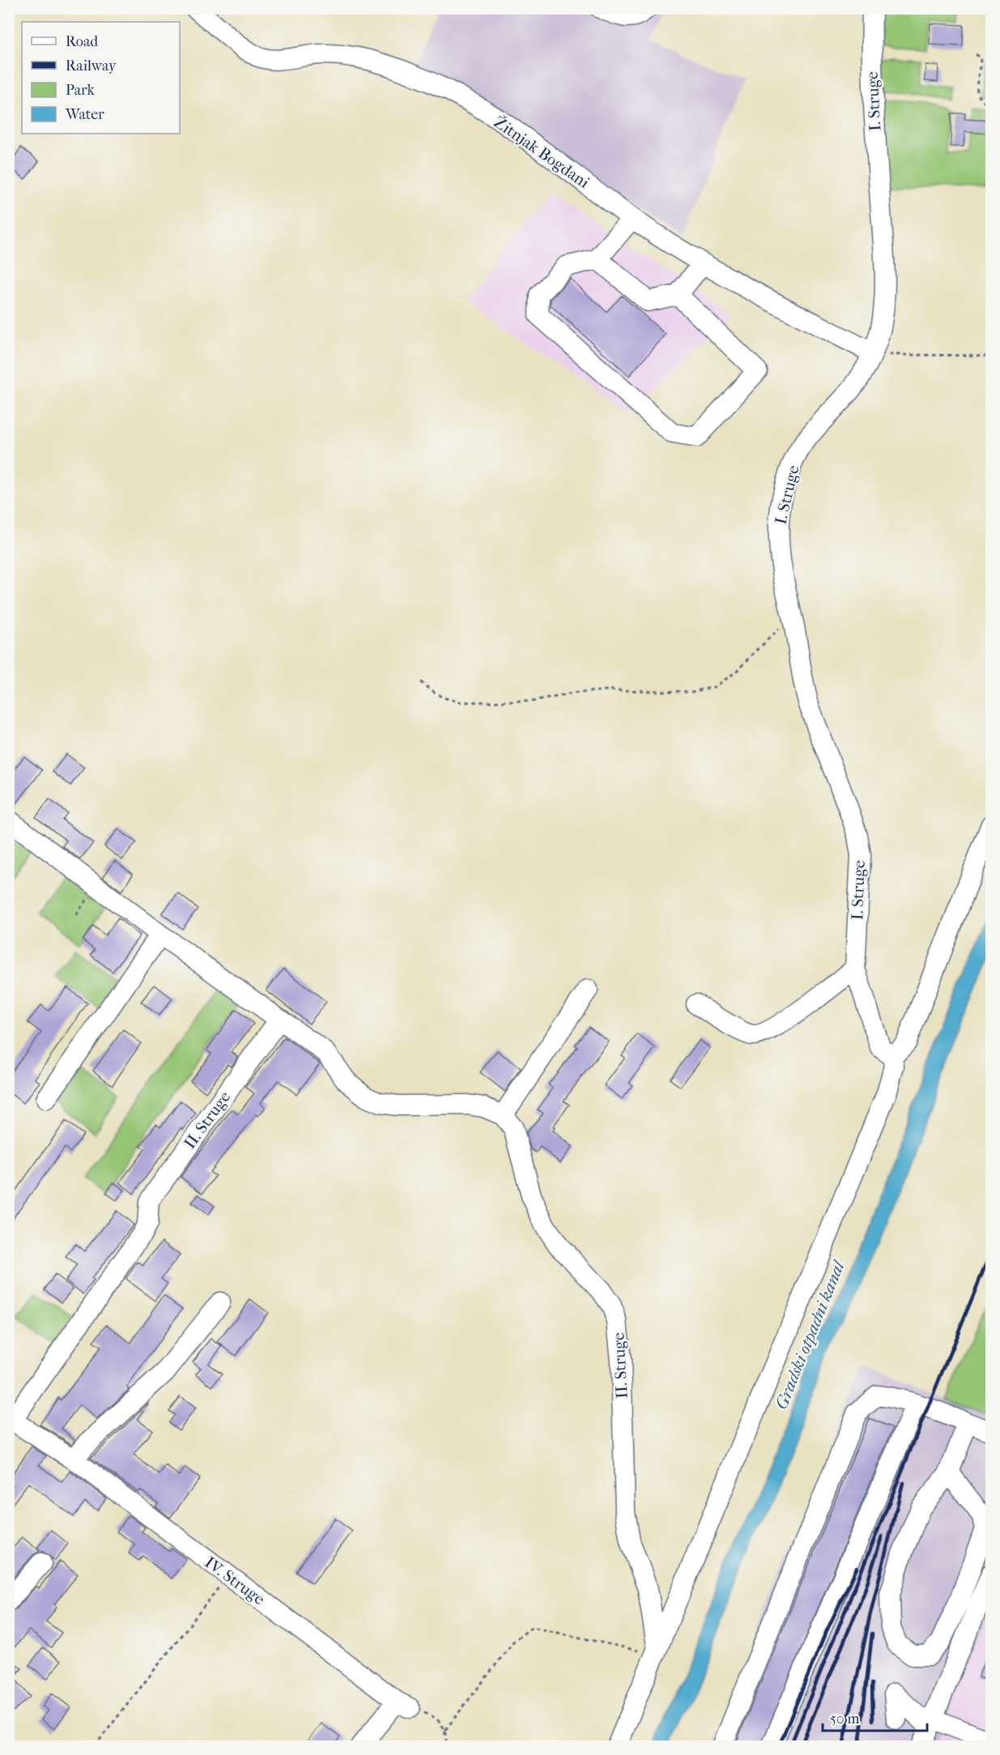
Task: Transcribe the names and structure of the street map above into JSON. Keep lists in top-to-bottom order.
{
  "streets": {
    "street": [
      "I. Struge",
      "Žitnjak Bogdani",
      "II. Struge",
      "IV. Struge"
    ]
  },
  "crossings": [
    ["I. Struge", "Žitnjak Bogdani"],
    ["II. Struge", "IV. Struge"]
  ],
  "water": ["Gradski otpadni kanal"],
  "legend": [
    "Road",
    "Railway",
    "Park",
    "Water"
  ],
  "scale_bar": "50 m"
}
